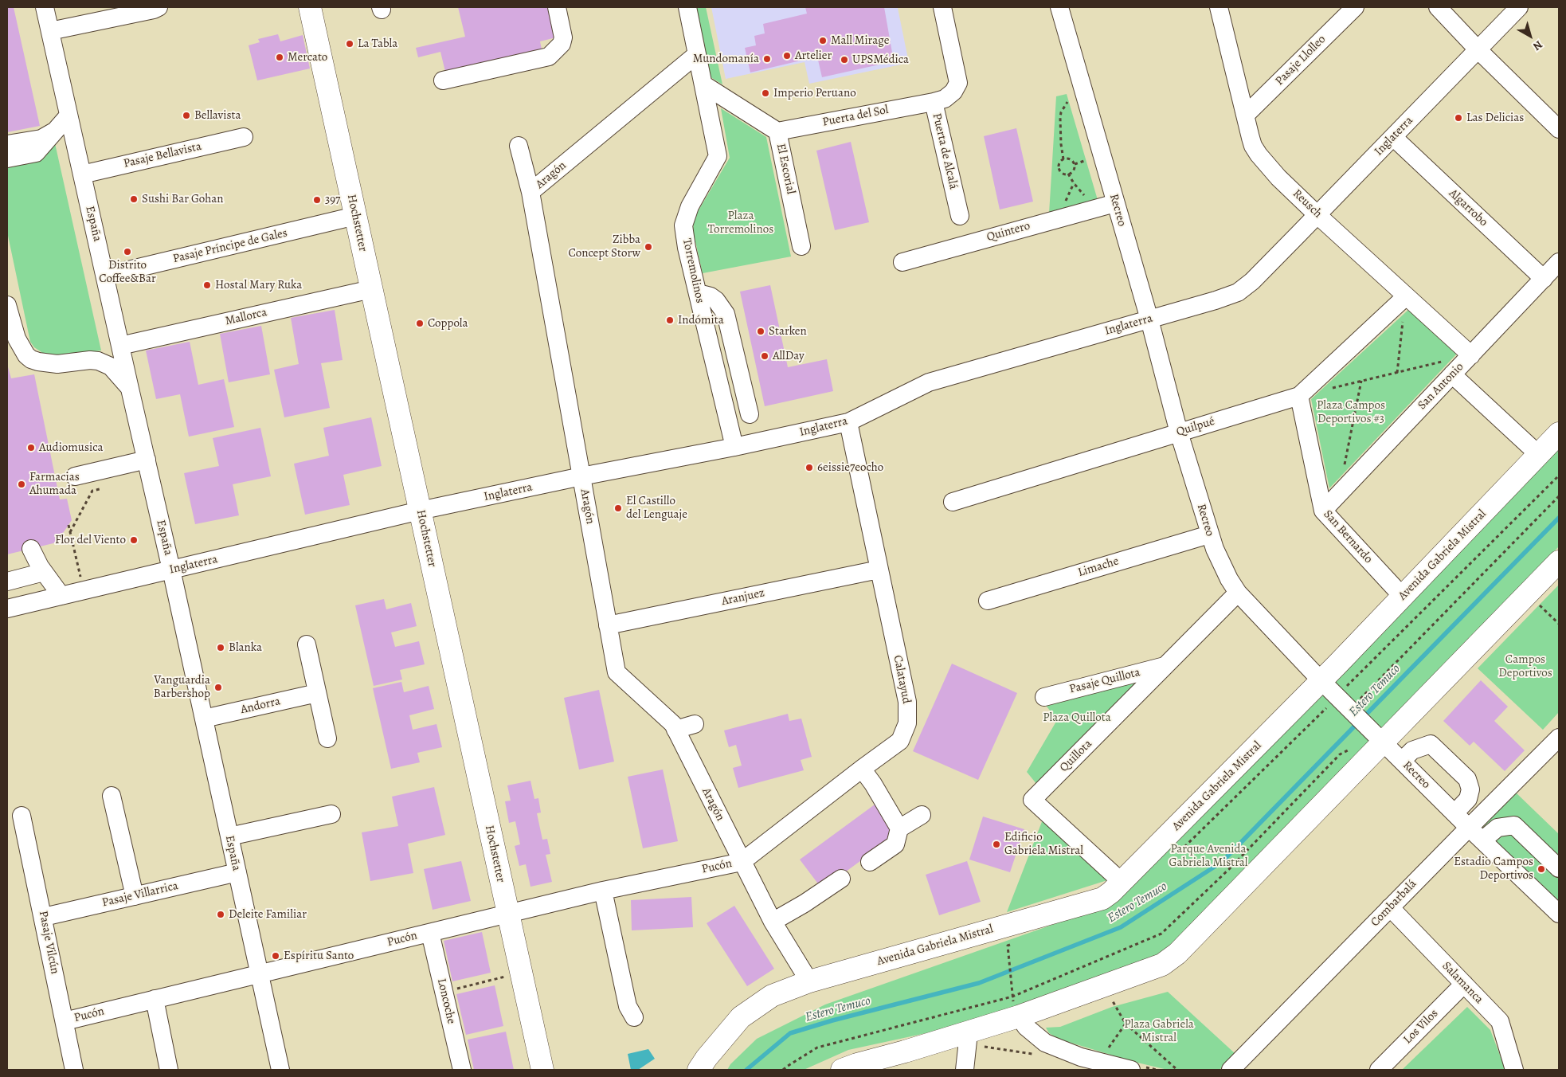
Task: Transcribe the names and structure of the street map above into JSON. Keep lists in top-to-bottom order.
{
  "streets": {
    "main road": ["Hochstetter", "Avenida Gabriela Mistral"],
    "street": [
      "Pasaje Llolleo",
      "Puerta del Sol",
      "Inglaterra",
      "Puerta de Alcalá",
      "Pasaje Bellavista",
      "El Escorial",
      "Aragón",
      "Reusch",
      "Algarrobo",
      "Recreo",
      "España",
      "Quintero",
      "Pasaje Príncipe de Gales",
      "Torremolinos",
      "Mallorca",
      "San Antonio",
      "Quilpué",
      "San Bernardo",
      "Limache",
      "Aranjuez",
      "Calatayud",
      "Pasaje Quillota",
      "Andorra",
      "Quillota",
      "Pucón",
      "Pasaje Villarrica",
      "Combarbalá",
      "Pasaje Vilcún",
      "Salamanca",
      "Loncoche",
      "Los Vilos"
    ]
  },
  "crossings": [
    ["Pasaje Llolleo", "Reusch"],
    ["Puerta del Sol", "Puerta de Alcalá"],
    ["Puerta del Sol", "El Escorial"],
    ["Inglaterra", "Aragón"],
    ["Inglaterra", "Reusch"],
    ["Inglaterra", "Algarrobo"],
    ["Inglaterra", "Recreo"],
    ["Inglaterra", "Hochstetter"],
    ["Inglaterra", "España"],
    ["Inglaterra", "Torremolinos"],
    ["Inglaterra", "Calatayud"],
    ["Pasaje Bellavista", "España"],
    ["El Escorial", "Torremolinos"],
    ["Aragón", "Torremolinos"],
    ["Aragón", "Avenida Gabriela Mistral"],
    ["Aragón", "Aranjuez"],
    ["Aragón", "Calatayud"],
    ["Aragón", "Pucón"],
    ["Reusch", "San Antonio"],
    ["Reusch", "Quilpué"],
    ["Algarrobo", "San Antonio"],
    ["Recreo", "Quintero"],
    ["Recreo", "Quilpué"],
    ["Recreo", "Avenida Gabriela Mistral"],
    ["Recreo", "Limache"],
    ["Recreo", "Quillota"],
    ["Recreo", "Combarbalá"],
    ["Hochstetter", "Pasaje Príncipe de Gales"],
    ["Hochstetter", "Mallorca"],
    ["Hochstetter", "Pucón"],
    ["España", "Pasaje Príncipe de Gales"],
    ["España", "Mallorca"],
    ["España", "Andorra"],
    ["España", "Pucón"],
    ["España", "Pasaje Villarrica"],
    ["San Antonio", "San Bernardo"],
    ["Quilpué", "San Bernardo"],
    ["San Bernardo", "Avenida Gabriela Mistral"],
    ["Avenida Gabriela Mistral", "Quillota"],
    ["Aranjuez", "Calatayud"],
    ["Calatayud", "Pucón"],
    ["Pasaje Quillota", "Quillota"],
    ["Pucón", "Pasaje Vilcún"],
    ["Pucón", "Loncoche"],
    ["Pasaje Villarrica", "Pasaje Vilcún"],
    ["Combarbalá", "Salamanca"],
    ["Salamanca", "Los Vilos"]
  ],
  "water": ["Estero Temuco"],
  "parks": [
    "Plaza Torremolinos",
    "Plaza Campos Deportivos #3",
    "Campos Deportivos",
    "Plaza Quillota",
    "Parque Avenida Gabriela Mistral",
    "Plaza Gabriela Mistral"
  ],
  "places": [
    "Mall Mirage",
    "La Tabla",
    "Artelier",
    "Mercato",
    "Mundomanía",
    "UPSMédica",
    "Imperio Peruano",
    "Bellavista",
    "Las Delicias",
    "Sushi Bar Gohan",
    "397",
    "Zibba Concept Storw",
    "Distrito Coffee&Bar",
    "Hostal Mary Ruka",
    "Indómita",
    "Coppola",
    "Starken",
    "AllDay",
    "Audiomusica",
    "6eissie7eocho",
    "Farmacias Ahumada",
    "El Castillo del Lenguaje",
    "Flor del Viento",
    "Blanka",
    "Vanguardia Barbershop",
    "Edificio Gabriela Mistral",
    "Estadio Campos Deportivos",
    "Deleite Familiar",
    "Espíritu Santo"
  ],
  "north": "bottom right"
}
